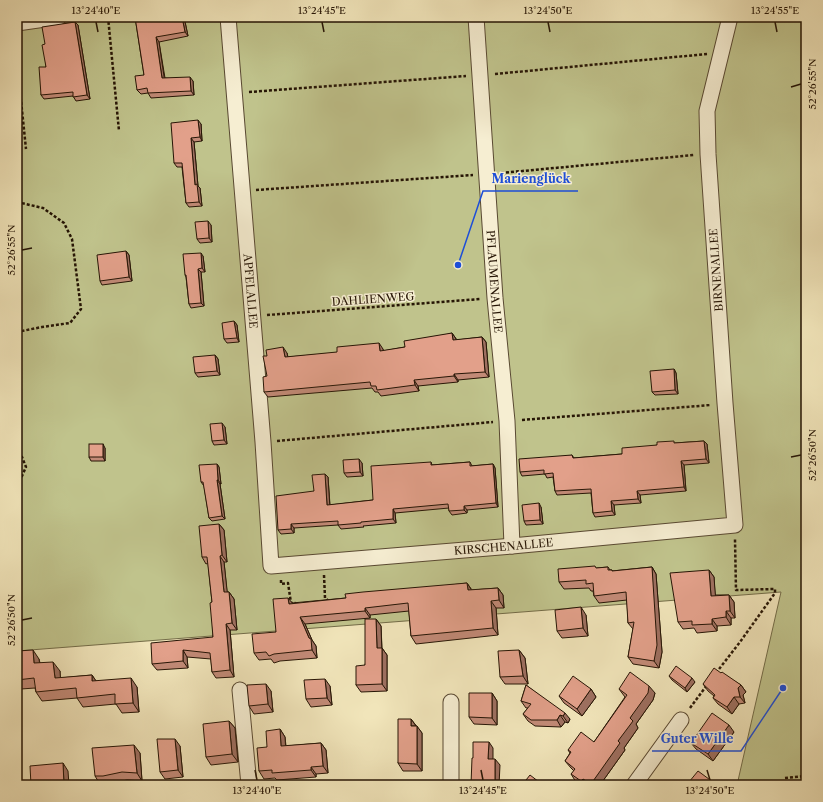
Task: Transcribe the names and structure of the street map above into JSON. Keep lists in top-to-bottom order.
{
  "streets": {
    "street": [
      "BIRNENALLEE",
      "PFLAUMENALLEE",
      "APFELALLEE",
      "KIRSCHENALLEE"
    ],
    "path": ["DAHLIENWEG"]
  },
  "crossings": [
    ["BIRNENALLEE", "KIRSCHENALLEE"],
    ["PFLAUMENALLEE", "DAHLIENWEG"],
    ["PFLAUMENALLEE", "KIRSCHENALLEE"],
    ["APFELALLEE", "DAHLIENWEG"],
    ["APFELALLEE", "KIRSCHENALLEE"]
  ],
  "places": ["Marienglück", "Guter Wille"],
  "coordinates": [
    "13°24'40\"E",
    "13°24'45\"E",
    "13°24'50\"E",
    "13°24'55\"E",
    "52°26'55\"N",
    "52°26'50\"N"
  ]
}
